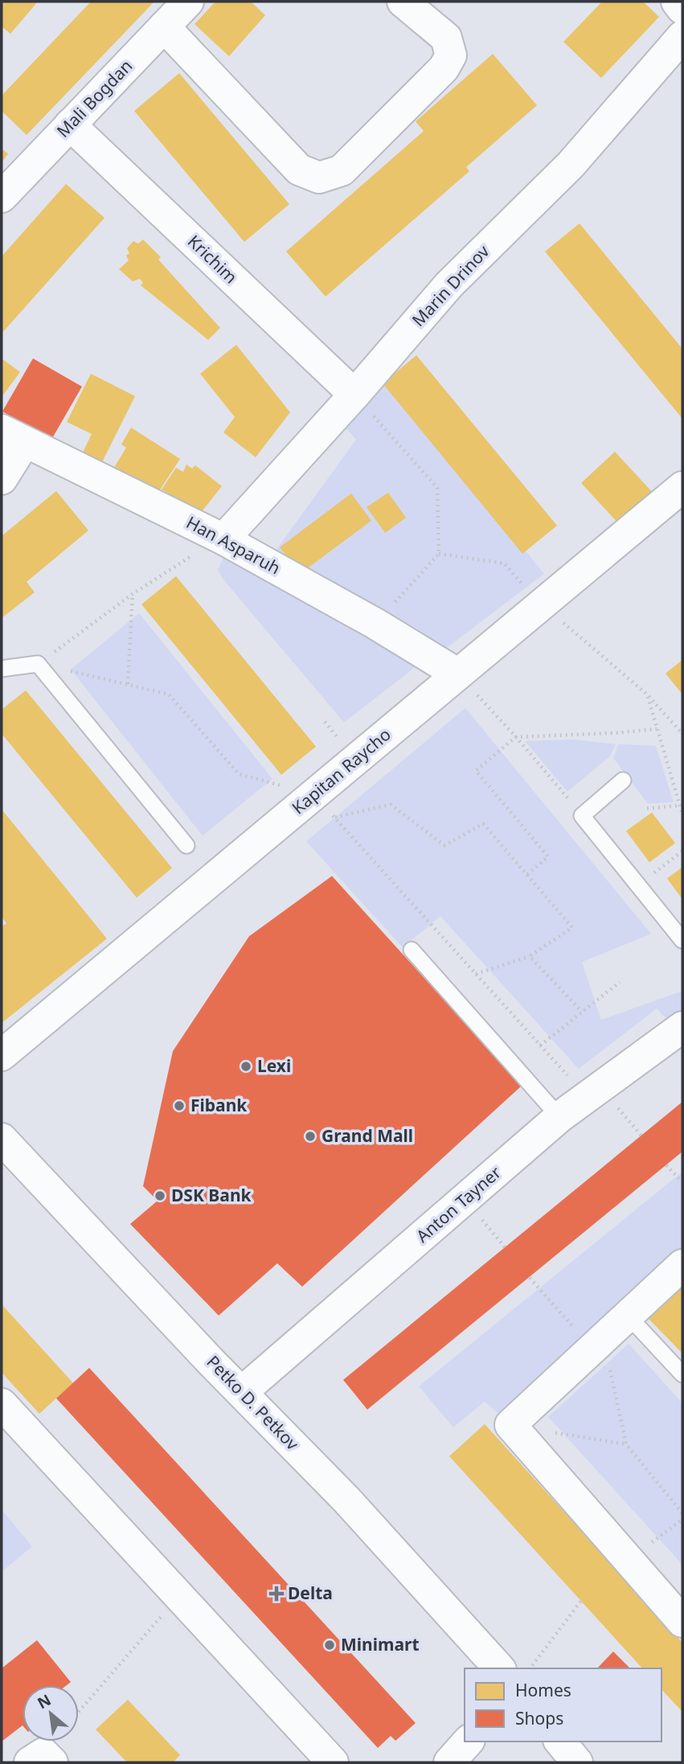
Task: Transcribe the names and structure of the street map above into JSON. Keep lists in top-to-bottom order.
{
  "streets": {
    "street": [
      "Mali Bogdan",
      "Krichim",
      "Marin Drinov",
      "Han Asparuh",
      "Kapitan Raycho",
      "Anton Tayner",
      "Petko D. Petkov"
    ]
  },
  "crossings": [
    ["Mali Bogdan", "Krichim"],
    ["Krichim", "Marin Drinov"],
    ["Marin Drinov", "Han Asparuh"],
    ["Han Asparuh", "Kapitan Raycho"],
    ["Anton Tayner", "Petko D. Petkov"]
  ],
  "places": {
    "other": [
      "Lexi",
      "Fibank",
      "Grand Mall",
      "DSK Bank",
      "Minimart"
    ],
    "health": ["Delta"]
  },
  "legend": ["Homes", "Shops"],
  "north": "top left"
}
